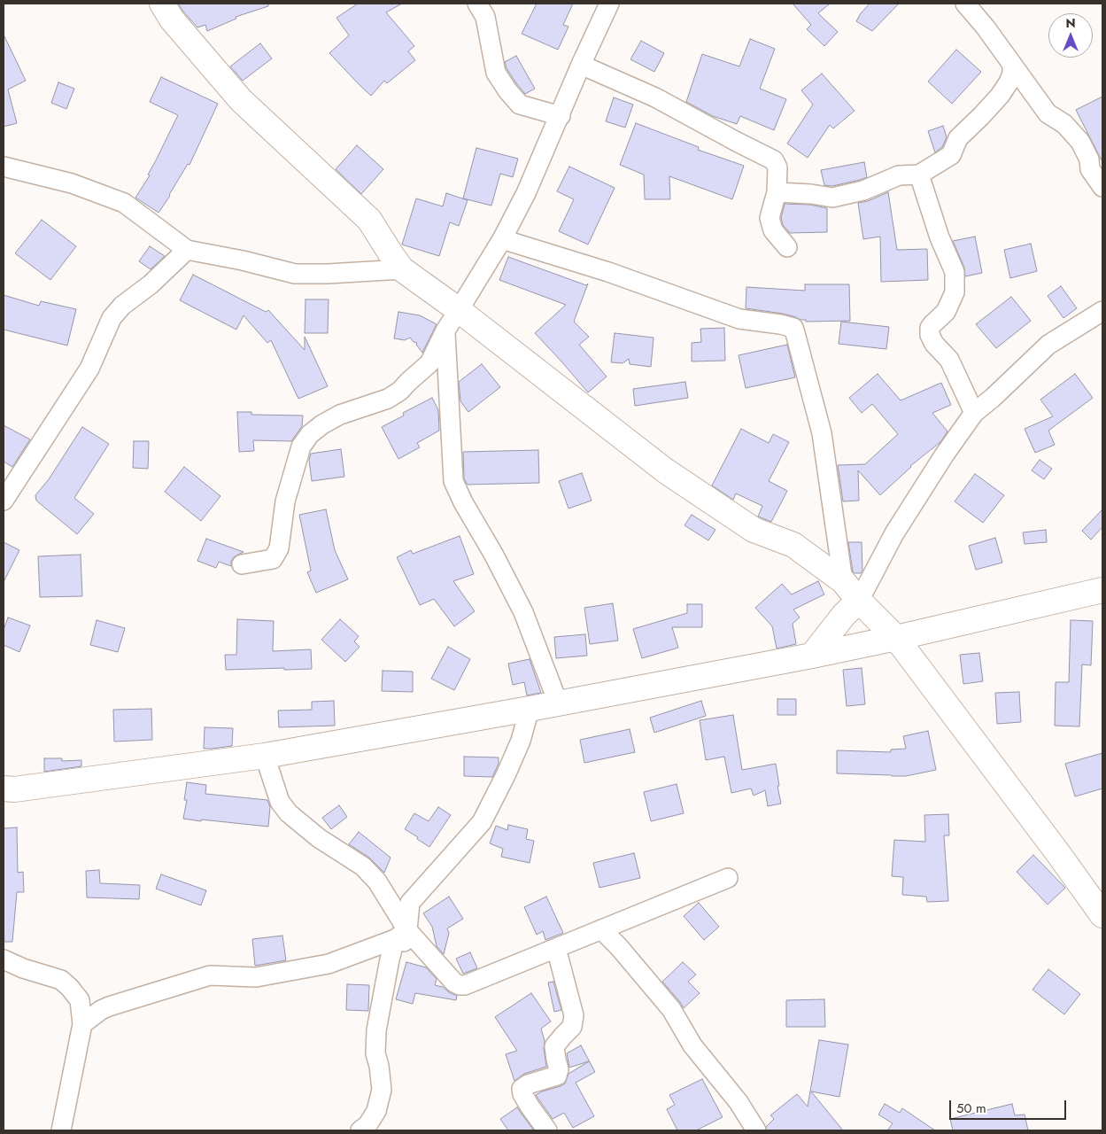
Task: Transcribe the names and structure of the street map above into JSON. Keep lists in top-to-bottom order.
{
  "scale_bar": "50 m",
  "north": "top"
}
